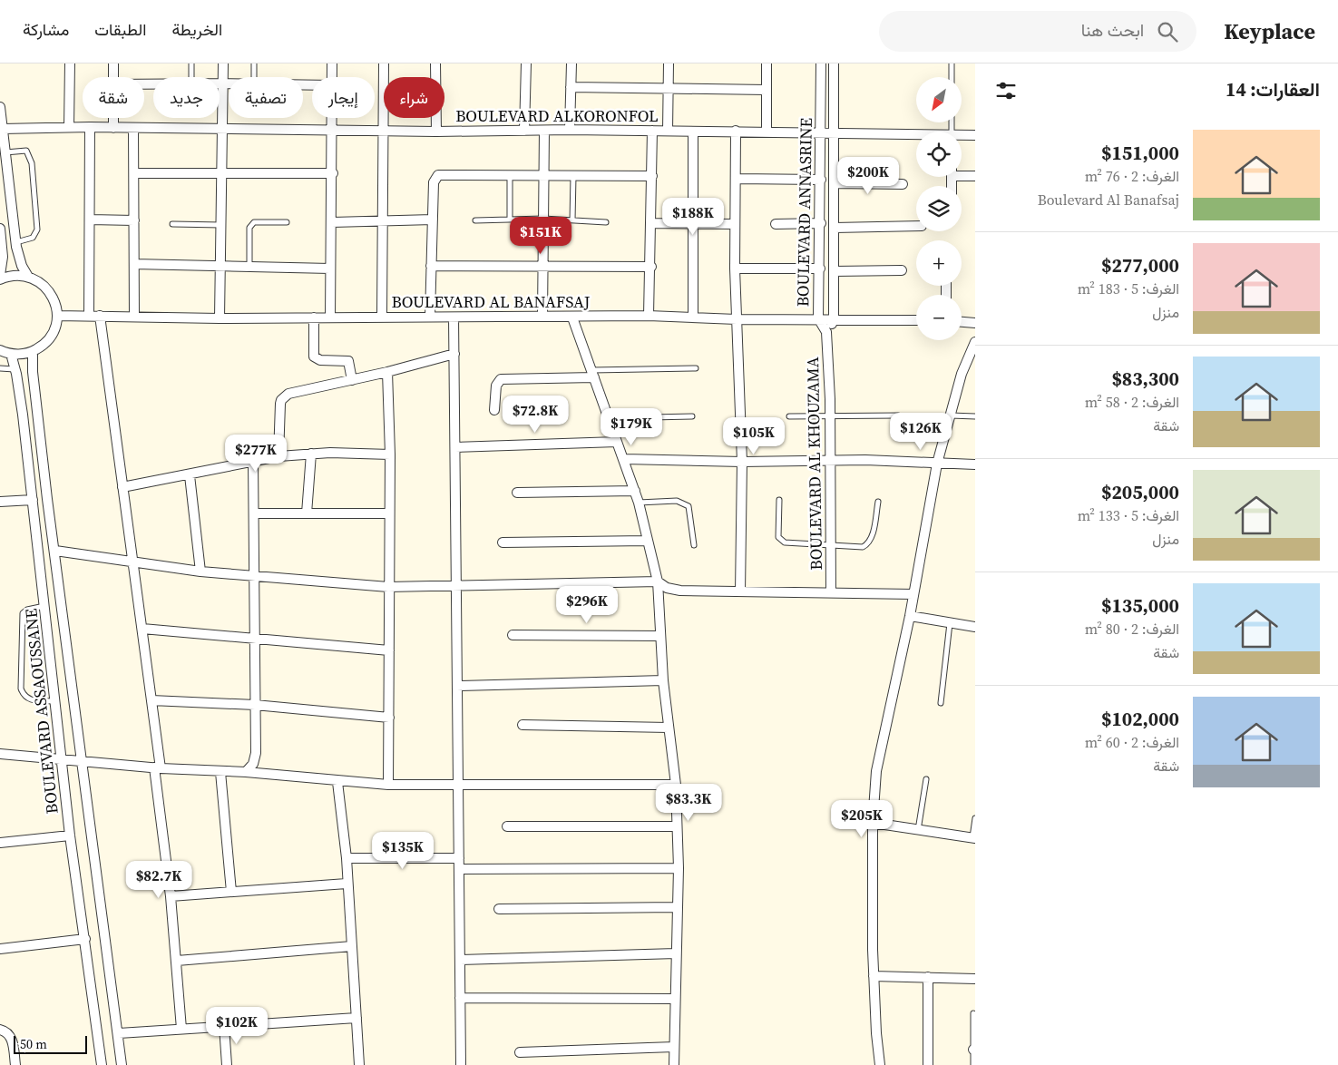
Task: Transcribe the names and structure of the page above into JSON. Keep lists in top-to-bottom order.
{
  "streets": {
    "street": [
      "BOULEVARD ALKORONFOL",
      "BOULEVARD ANNASRINE",
      "BOULEVARD AL BANAFSAJ",
      "BOULEVARD AL KHOUZAMA",
      "BOULEVARD ASSAOUSSANE"
    ]
  },
  "crossings": [
    ["BOULEVARD ALKORONFOL", "BOULEVARD ANNASRINE"],
    ["BOULEVARD ANNASRINE", "BOULEVARD AL BANAFSAJ"],
    ["BOULEVARD ANNASRINE", "BOULEVARD AL KHOUZAMA"]
  ],
  "scale_bar": "50 m",
  "north": "bottom left",
  "page": {
    "header": "Keyplace",
    "search": "ابحث هنا",
    "nav": ["الخريطة", "الطبقات", "مشاركة"],
    "heading": "العقارات: 14",
    "map_buttons": ["+", "−"],
    "chip": [
      "شراء",
      "إيجار",
      "تصفية",
      "جديد",
      "شقة"
    ],
    "list": [
      {
        "name": "$151,000",
        "note": "الغرف: 2 · 76 m² · Boulevard Al Banafsaj"
      },
      {
        "name": "$277,000",
        "note": "الغرف: 5 · 183 m² · منزل"
      },
      {
        "name": "$83,300",
        "note": "الغرف: 2 · 58 m² · شقة"
      },
      {
        "name": "$205,000",
        "note": "الغرف: 5 · 133 m² · منزل"
      },
      {
        "name": "$135,000",
        "note": "الغرف: 2 · 80 m² · شقة"
      },
      {
        "name": "$102,000",
        "note": "الغرف: 2 · 60 m² · شقة"
      }
    ],
    "price": [
      "$200K",
      "$188K",
      "$151K",
      "$72.8K",
      "$179K",
      "$126K",
      "$105K",
      "$277K",
      "$296K",
      "$83.3K",
      "$205K",
      "$135K",
      "$82.7K",
      "$102K"
    ],
    "scale": "50 m"
  }
}
